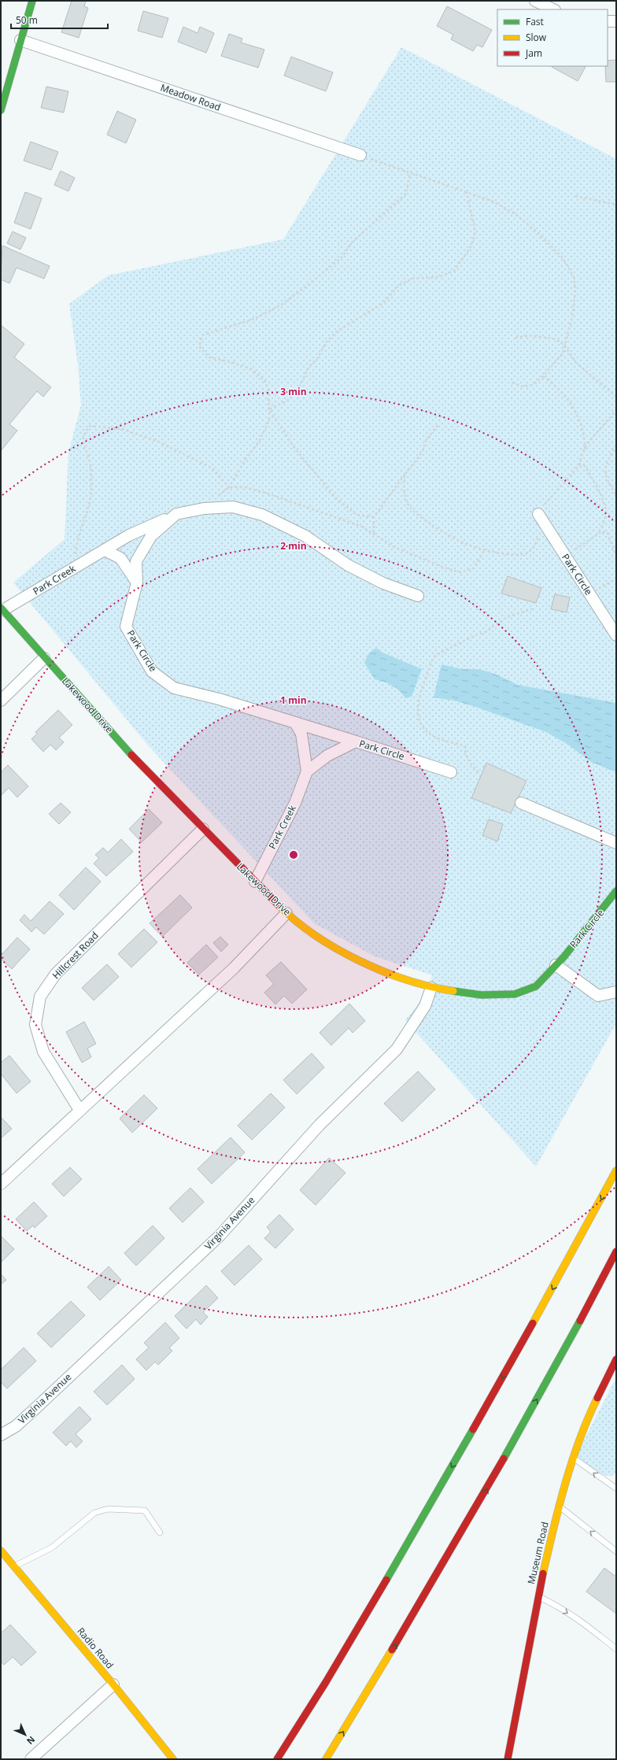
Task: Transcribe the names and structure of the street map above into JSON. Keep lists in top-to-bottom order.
{
  "streets": {
    "main road": [
      "Park Circle",
      "Lakewood Drive",
      "Museum Road",
      "Radio Road"
    ],
    "street": [
      "Meadow Road",
      "Park Creek",
      "Hillcrest Road",
      "Virginia Avenue"
    ]
  },
  "crossings": [
    ["Park Circle", "Park Creek"],
    ["Park Circle", "Lakewood Drive"],
    ["Park Creek", "Lakewood Drive"],
    ["Lakewood Drive", "Hillcrest Road"],
    ["Lakewood Drive", "Virginia Avenue"]
  ],
  "legend": ["Fast", "Slow", "Jam"],
  "scale_bar": "50 m",
  "north": "bottom right",
  "rings": ["3 min", "2 min", "1 min"]
}
